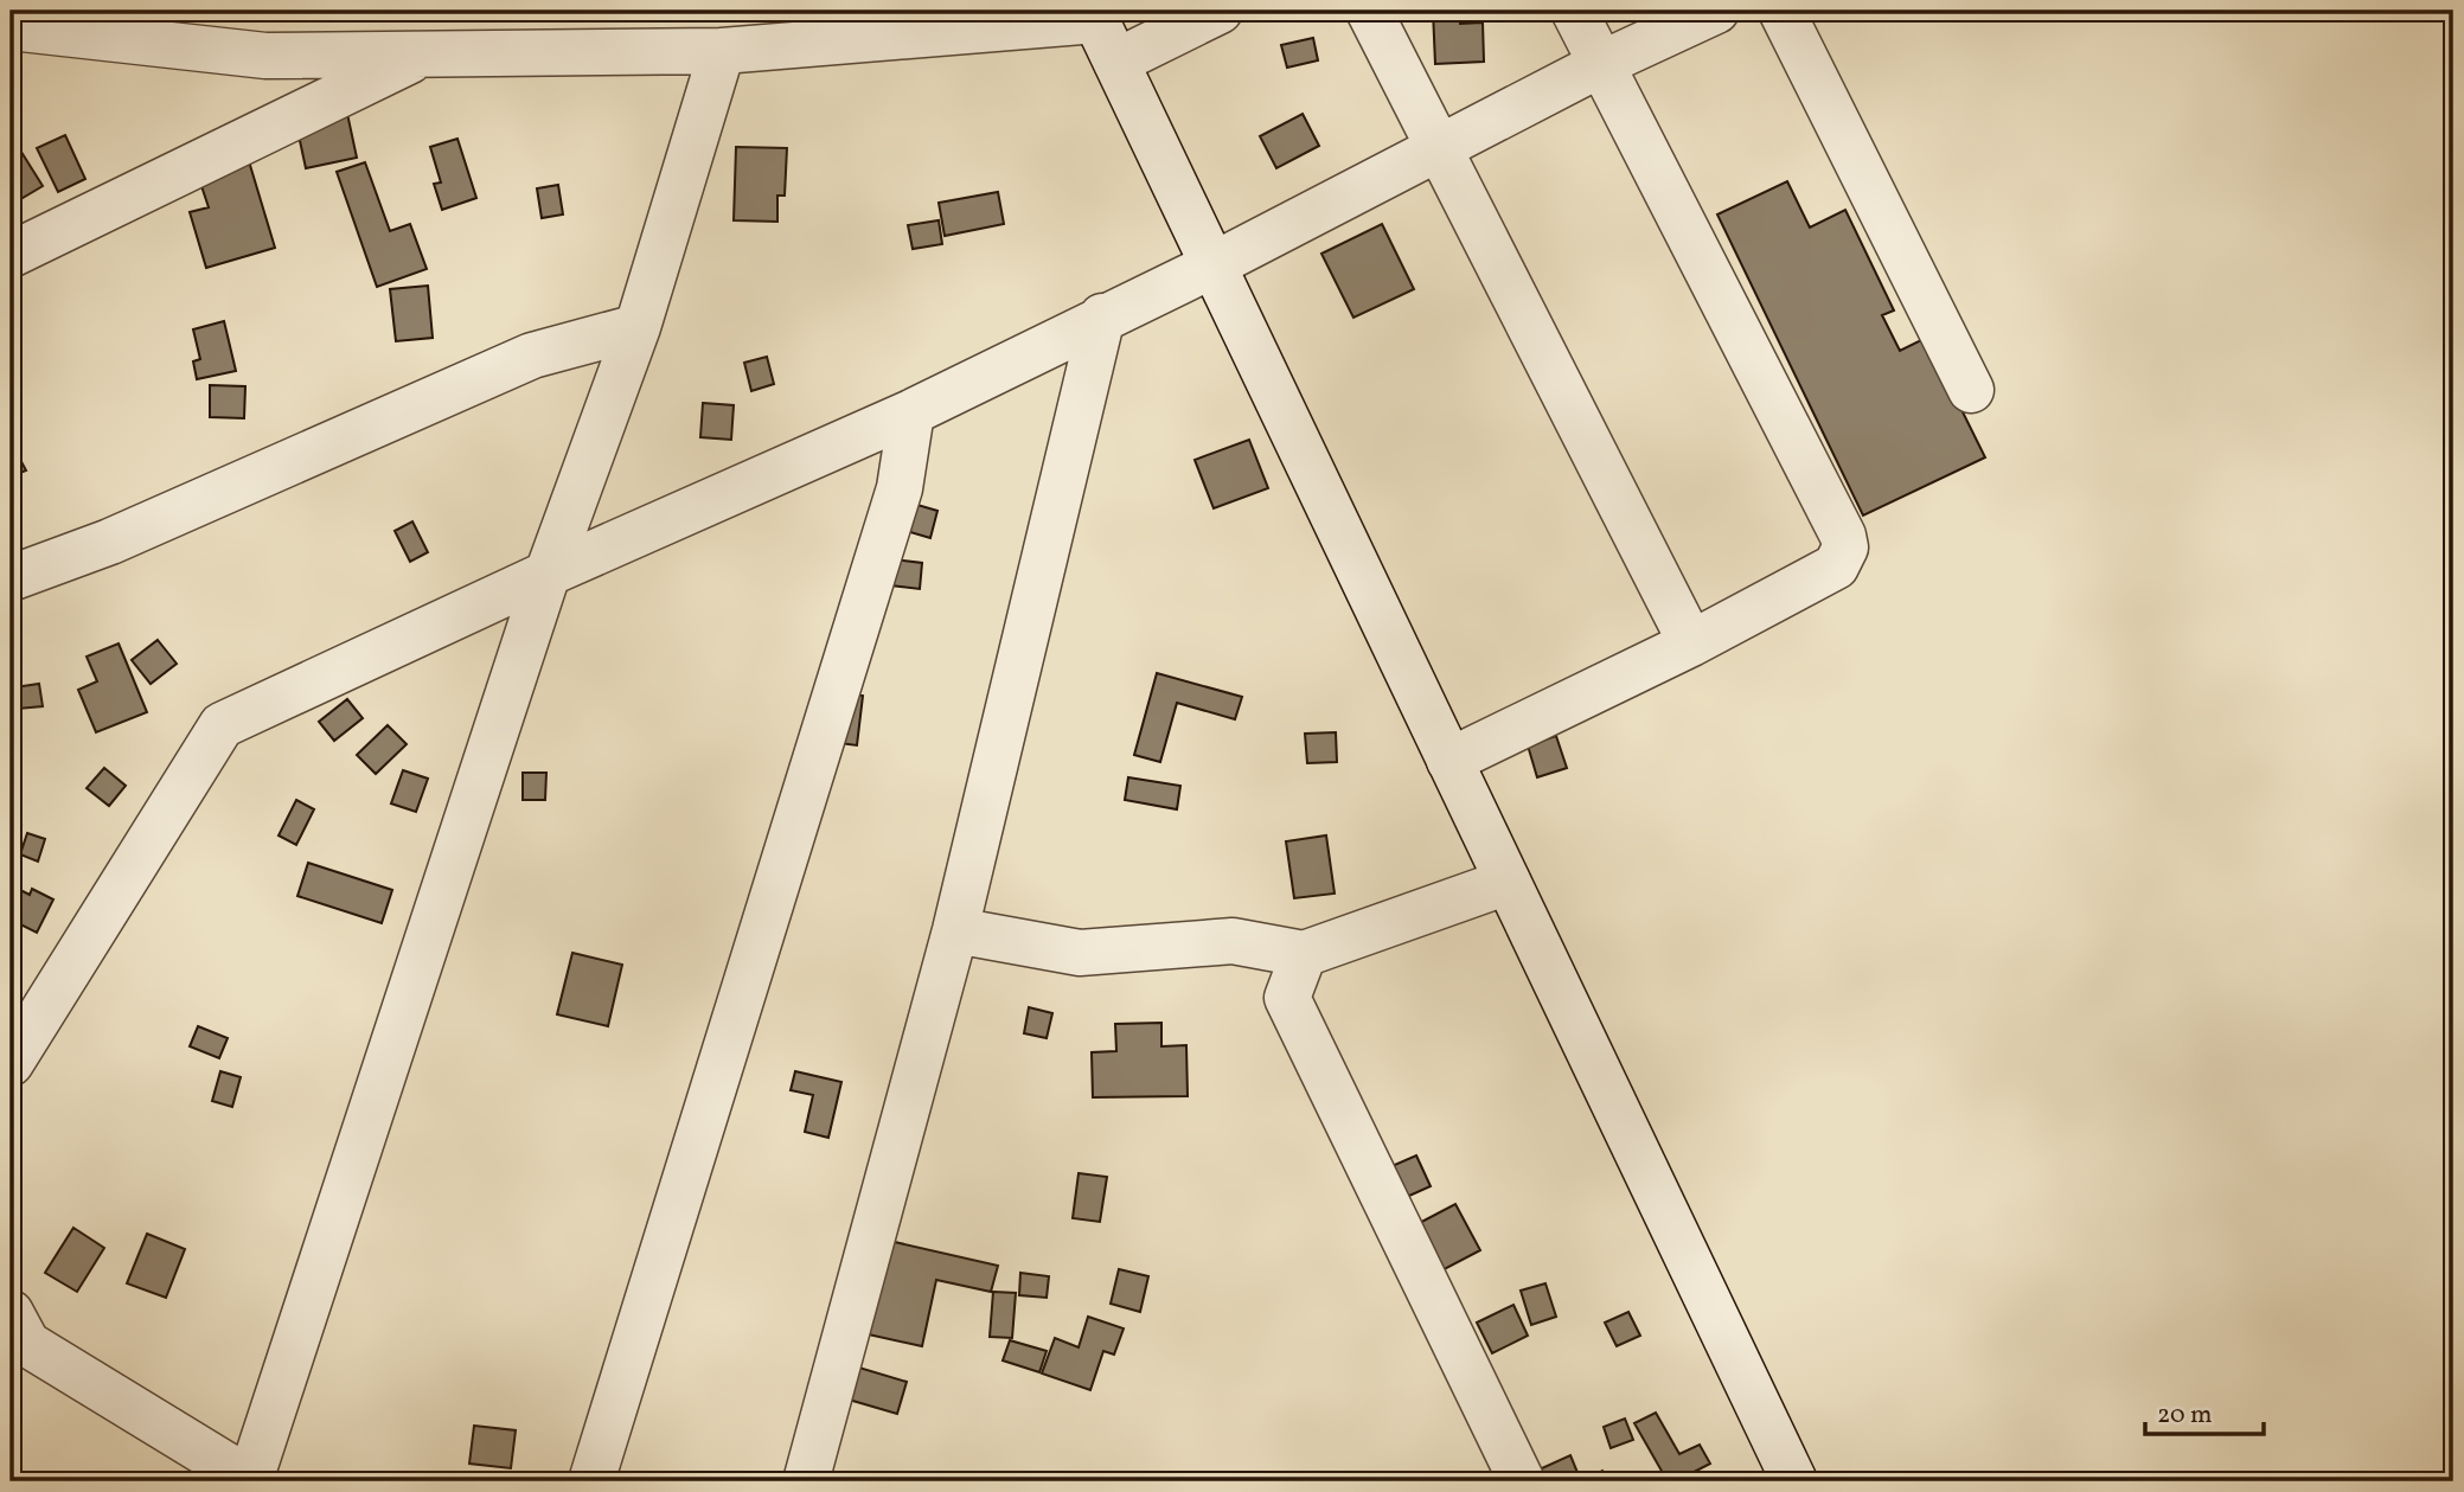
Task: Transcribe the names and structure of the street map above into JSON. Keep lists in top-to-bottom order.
{
  "scale_bar": "20 m"
}
